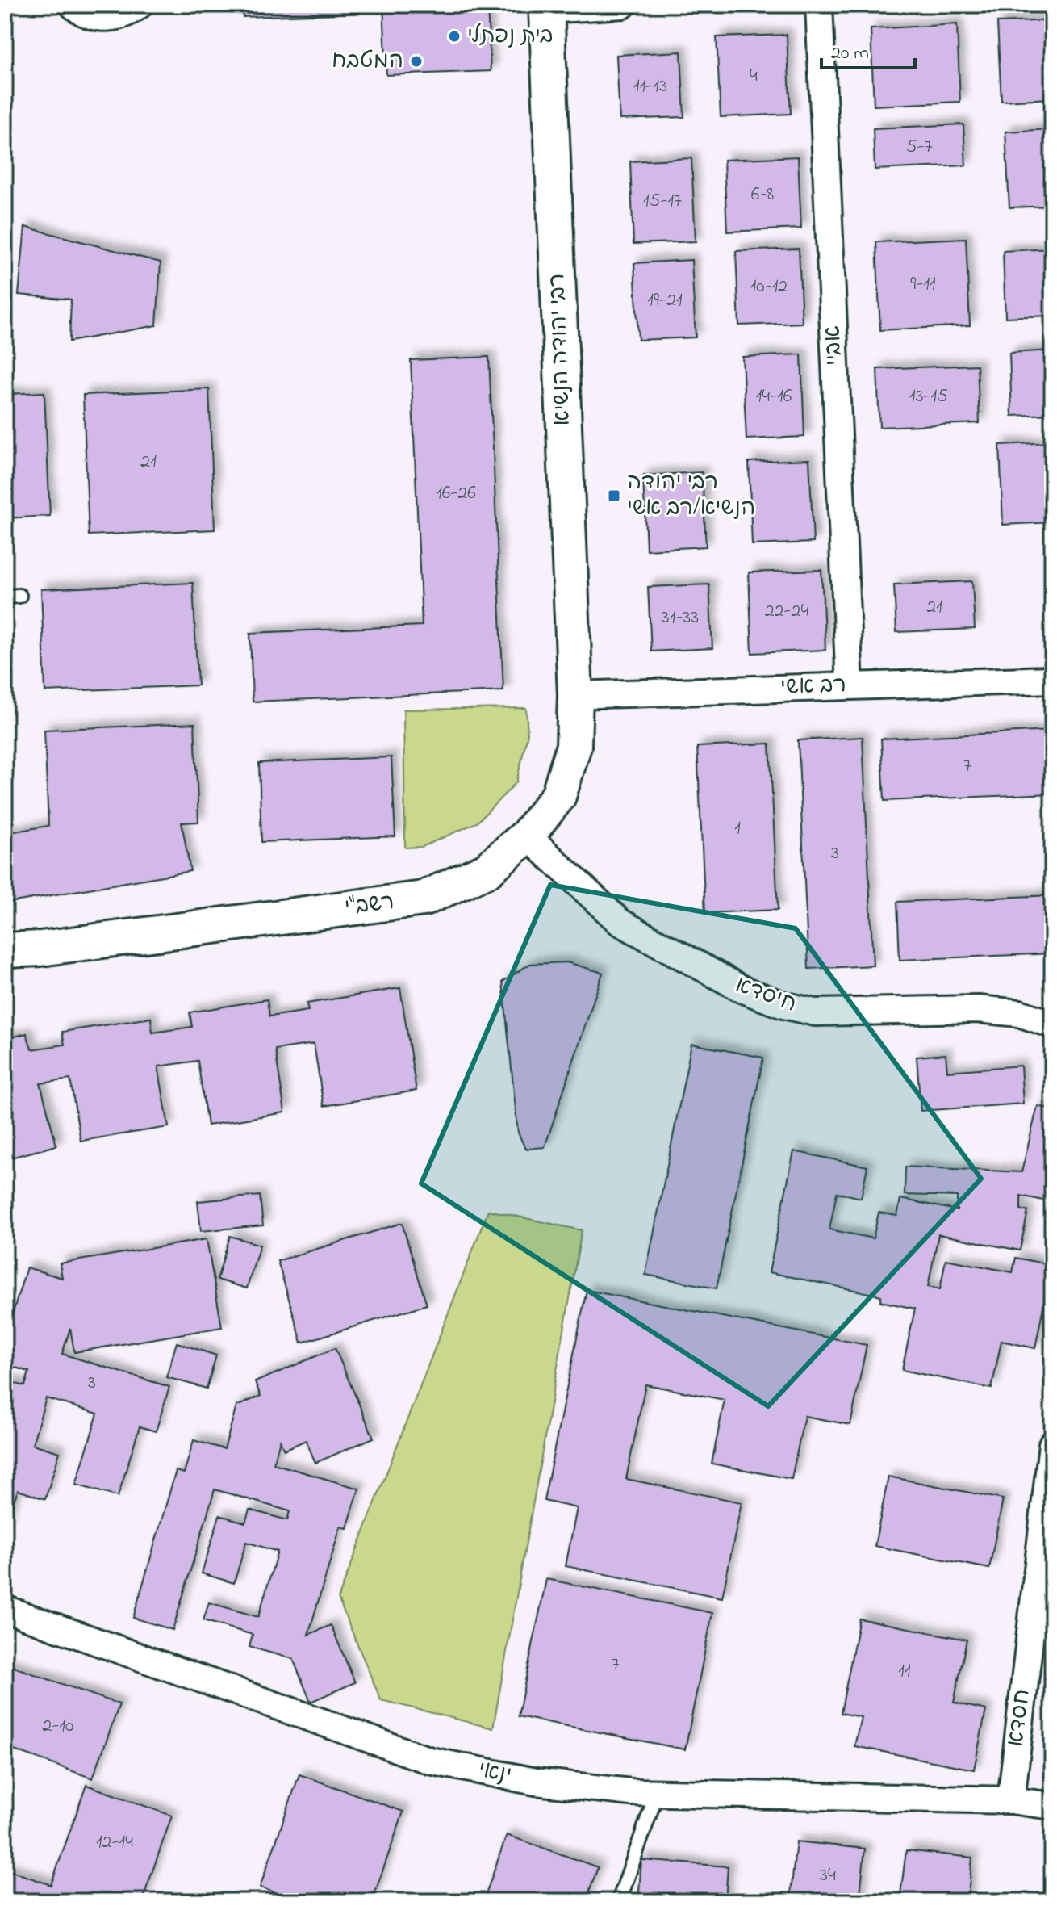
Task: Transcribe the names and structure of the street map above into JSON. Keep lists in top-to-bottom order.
{
  "streets": {
    "street": [
      "אביי",
      "רבי יהודה הנשיא",
      "רב אשי",
      "רשב\"י",
      "חיסדא",
      "חסדא",
      "ינאי"
    ]
  },
  "crossings": [
    ["אביי", "רב אשי"],
    ["רבי יהודה הנשיא", "רב אשי"],
    ["רבי יהודה הנשיא", "רשב\"י"],
    ["רב אשי", "רשב\"י"],
    ["רשב\"י", "חיסדא"],
    ["חסדא", "ינאי"]
  ],
  "places": {
    "other": ["בית נפתלי", "המטבח"],
    "transit": ["רבי יהודה הנשיא/רב אשי"]
  },
  "house_numbers": [
    "4",
    "11-13",
    "5-7",
    "6-8",
    "15-17",
    "9-11",
    "10-12",
    "19-21",
    "14-16",
    "13-15",
    "21",
    "16-26",
    "21",
    "22-24",
    "31-33",
    "7",
    "1",
    "3",
    "3",
    "7",
    "11",
    "2-10",
    "12-14",
    "34"
  ],
  "scale_bar": "20 m"
}
